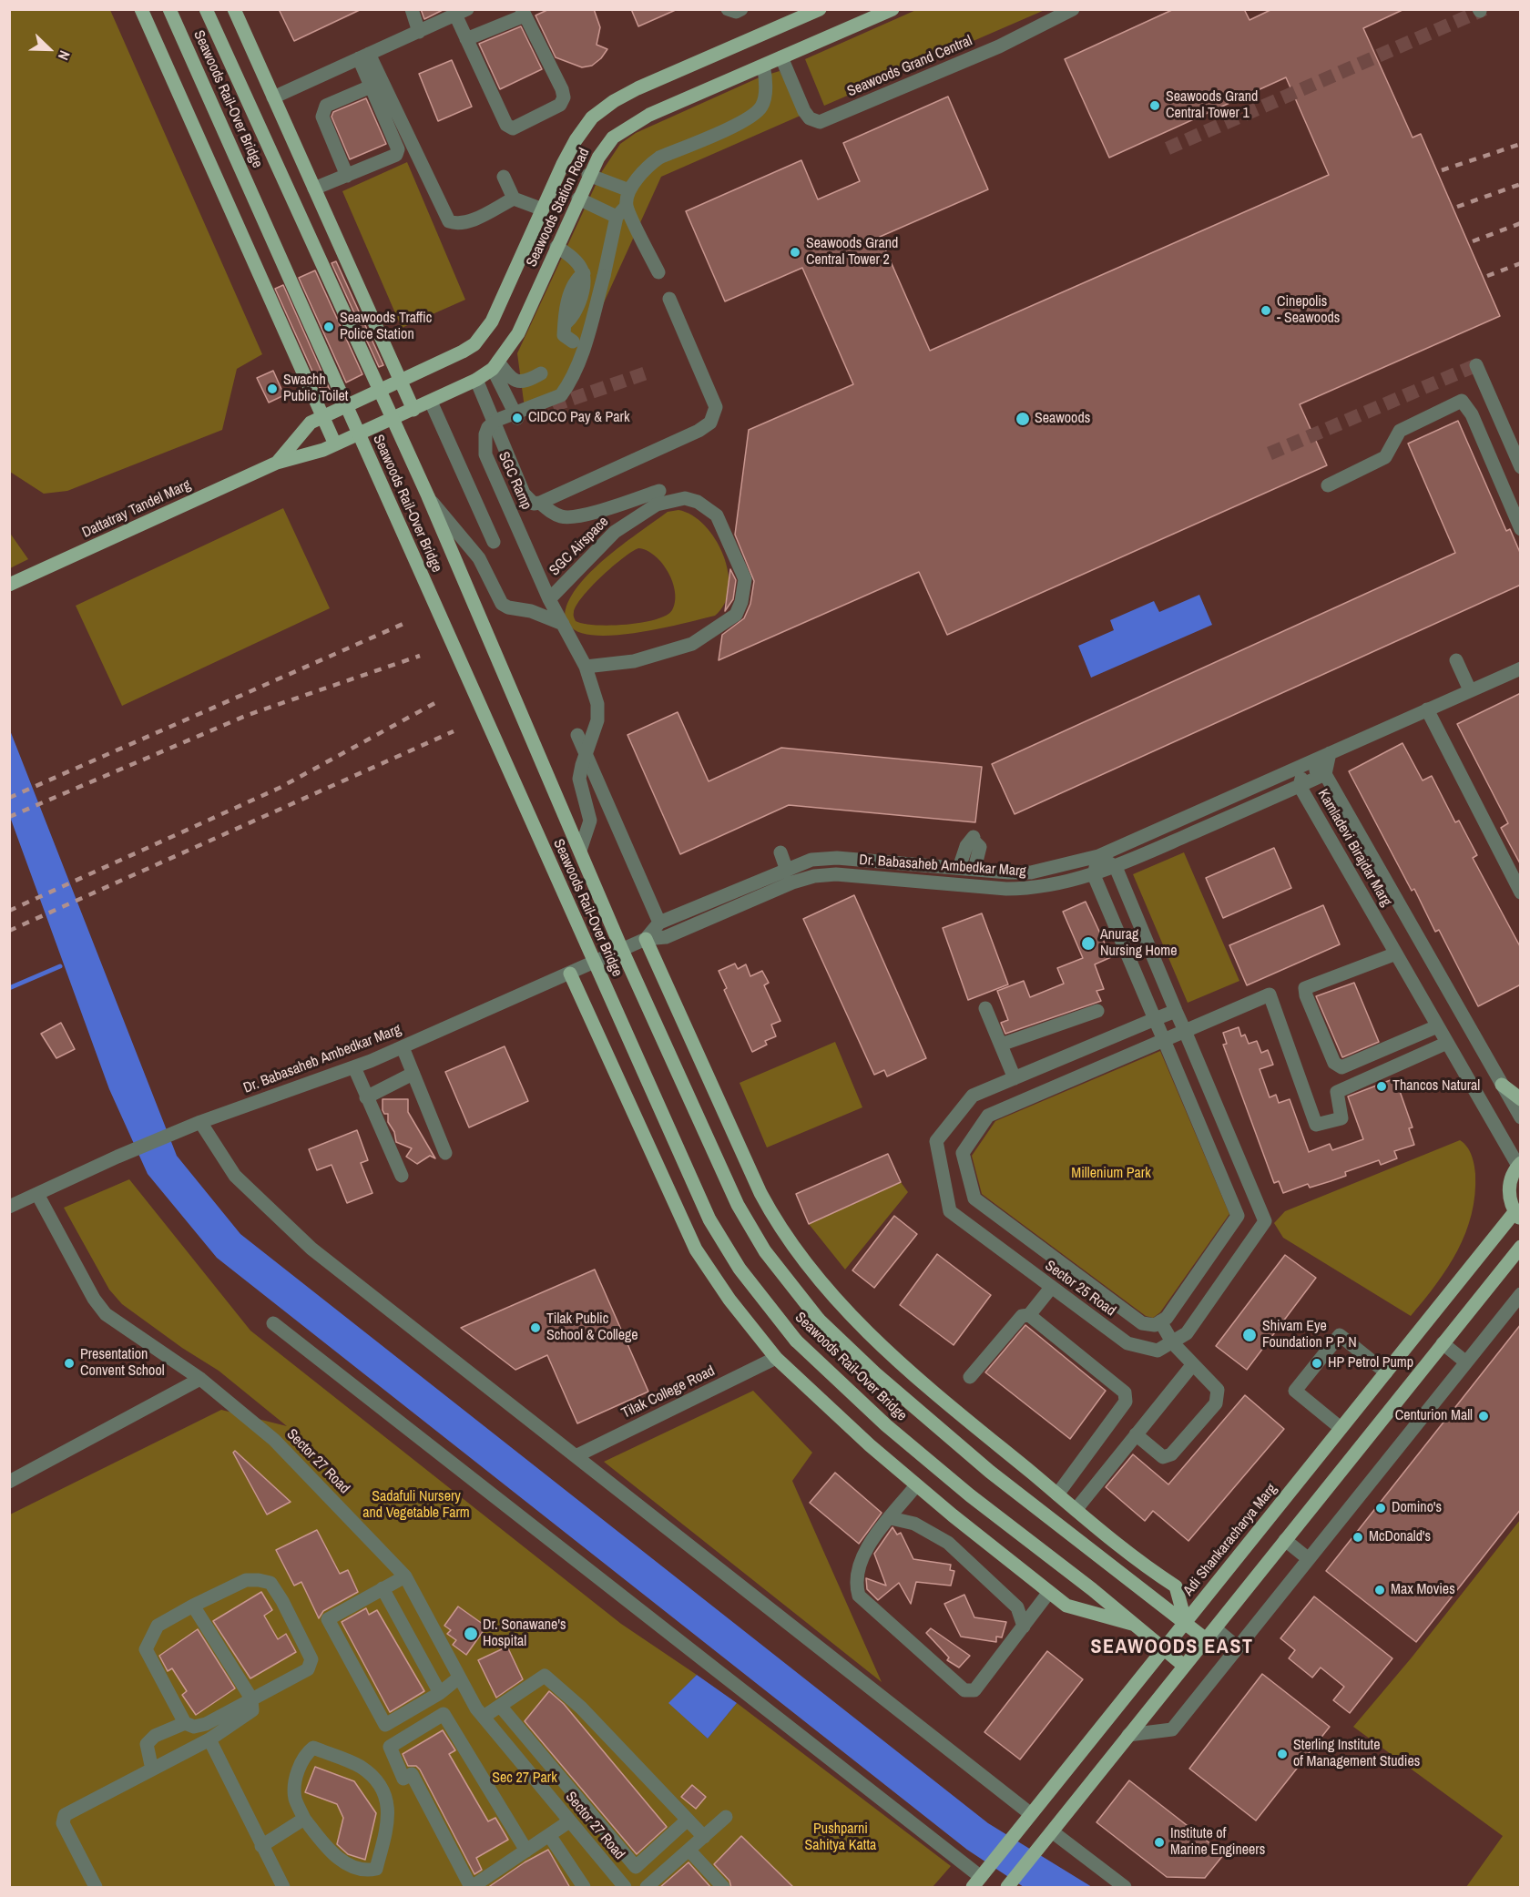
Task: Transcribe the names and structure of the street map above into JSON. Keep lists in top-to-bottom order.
{
  "streets": {
    "main road": [
      "Seawoods Rail-Over Bridge",
      "Seawoods Station Road",
      "Dattatray Tandel Marg",
      "Adi Shankaracharya Marg"
    ],
    "street": [
      "Seawoods Grand Central",
      "SGC Ramp",
      "SGC Airspace",
      "Kamladevi Birajdar Marg",
      "Dr. Babasaheb Ambedkar Marg",
      "Sector 25 Road",
      "Tilak College Road",
      "Sector 27 Road"
    ]
  },
  "crossings": [
    ["Seawoods Grand Central", "Seawoods Station Road"],
    ["Seawoods Rail-Over Bridge", "Adi Shankaracharya Marg"],
    ["Seawoods Station Road", "Dattatray Tandel Marg"],
    ["SGC Ramp", "SGC Airspace"],
    ["Kamladevi Birajdar Marg", "Dr. Babasaheb Ambedkar Marg"],
    ["Kamladevi Birajdar Marg", "Sector 25 Road"],
    ["Dr. Babasaheb Ambedkar Marg", "Sector 27 Road"]
  ],
  "districts": ["SEAWOODS EAST"],
  "parks": [
    "Millenium Park",
    "Sadafuli Nursery and Vegetable Farm",
    "Sec 27 Park",
    "Pushparni Sahitya Katta"
  ],
  "places": [
    "Seawoods Grand Central Tower 1",
    "Seawoods Grand Central Tower 2",
    "Cinepolis - Seawoods",
    "Seawoods Traffic Police Station",
    "Swachh Public Toilet",
    "CIDCO Pay & Park",
    "Seawoods",
    "Anurag Nursing Home",
    "Thancos Natural",
    "Tilak Public School & College",
    "Shivam Eye Foundation P P N",
    "Presentation Convent School",
    "HP Petrol Pump",
    "Centurion Mall",
    "Domino's",
    "McDonald's",
    "Max Movies",
    "Dr. Sonawane's Hospital",
    "Sterling Institute of Management Studies",
    "Institute of Marine Engineers"
  ],
  "north": "bottom right"
}
